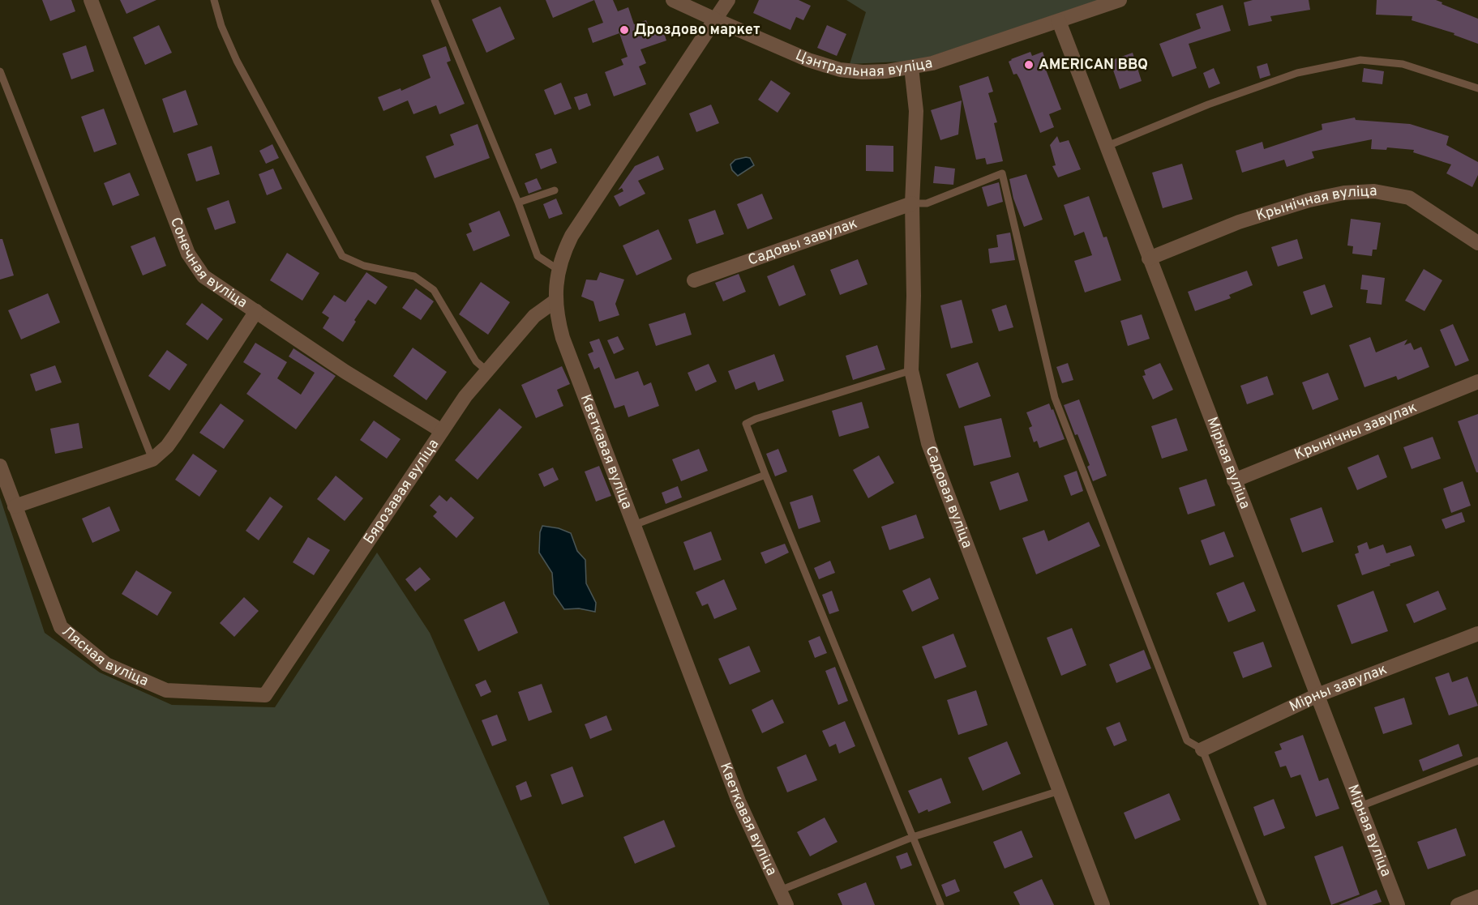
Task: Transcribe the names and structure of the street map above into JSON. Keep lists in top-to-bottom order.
{
  "streets": {
    "street": [
      "Цэнтральная вуліца",
      "Крынічная вуліца",
      "Садовы завулак",
      "Сонечная вуліца",
      "Крынічны завулак",
      "Кветкавая вуліца",
      "Мірная вуліца",
      "Бярозавая вуліца",
      "Садовая вуліца",
      "Лясная вуліца",
      "Мірны завулак"
    ]
  },
  "crossings": [
    ["Цэнтральная вуліца", "Кветкавая вуліца"],
    ["Цэнтральная вуліца", "Мірная вуліца"],
    ["Цэнтральная вуліца", "Садовая вуліца"],
    ["Крынічная вуліца", "Мірная вуліца"],
    ["Садовы завулак", "Садовая вуліца"],
    ["Сонечная вуліца", "Бярозавая вуліца"],
    ["Крынічны завулак", "Мірная вуліца"],
    ["Кветкавая вуліца", "Бярозавая вуліца"],
    ["Мірная вуліца", "Мірны завулак"],
    ["Бярозавая вуліца", "Лясная вуліца"]
  ],
  "places": ["Дроздово маркет", "AMERICAN BBQ"]
}
